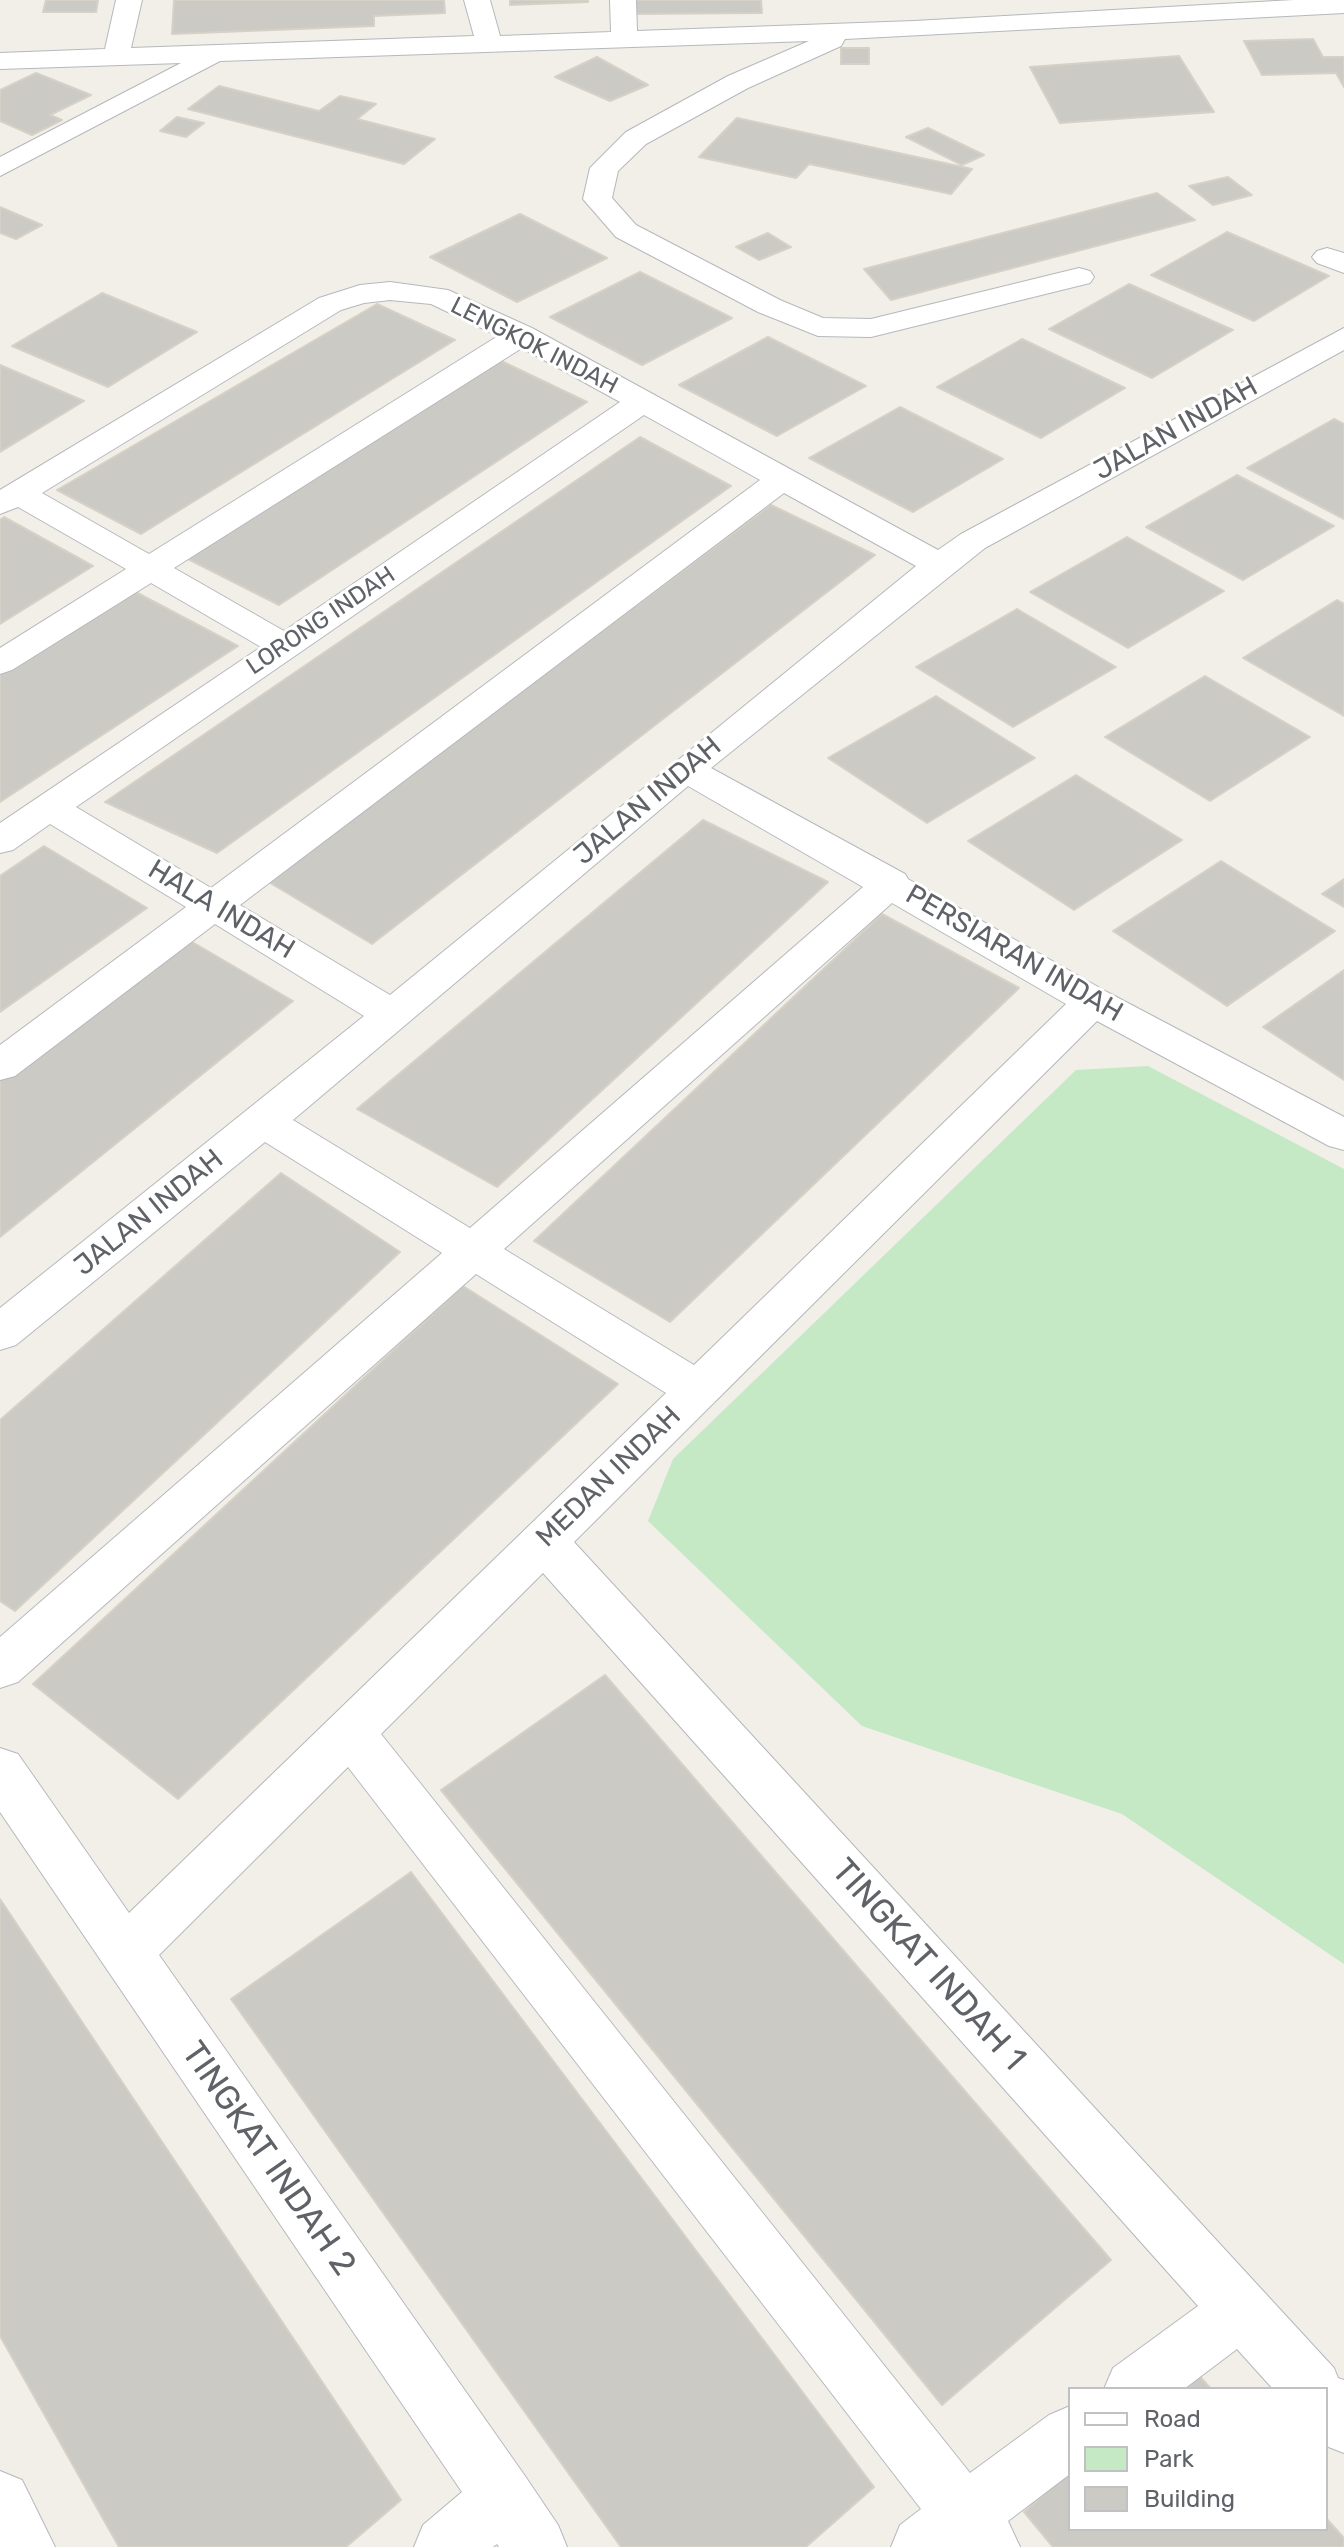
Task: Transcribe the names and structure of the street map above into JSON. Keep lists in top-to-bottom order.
{
  "streets": {
    "street": [
      "LENGKOK INDAH",
      "JALAN INDAH",
      "LORONG INDAH",
      "HALA INDAH",
      "PERSIARAN INDAH",
      "MEDAN INDAH",
      "TINGKAT INDAH 1",
      "TINGKAT INDAH 2"
    ]
  },
  "crossings": [
    ["LENGKOK INDAH", "JALAN INDAH"],
    ["LENGKOK INDAH", "LORONG INDAH"],
    ["JALAN INDAH", "HALA INDAH"],
    ["JALAN INDAH", "PERSIARAN INDAH"],
    ["LORONG INDAH", "HALA INDAH"],
    ["PERSIARAN INDAH", "MEDAN INDAH"],
    ["MEDAN INDAH", "TINGKAT INDAH 1"],
    ["MEDAN INDAH", "TINGKAT INDAH 2"]
  ],
  "legend": ["Road", "Park", "Building"]
}
